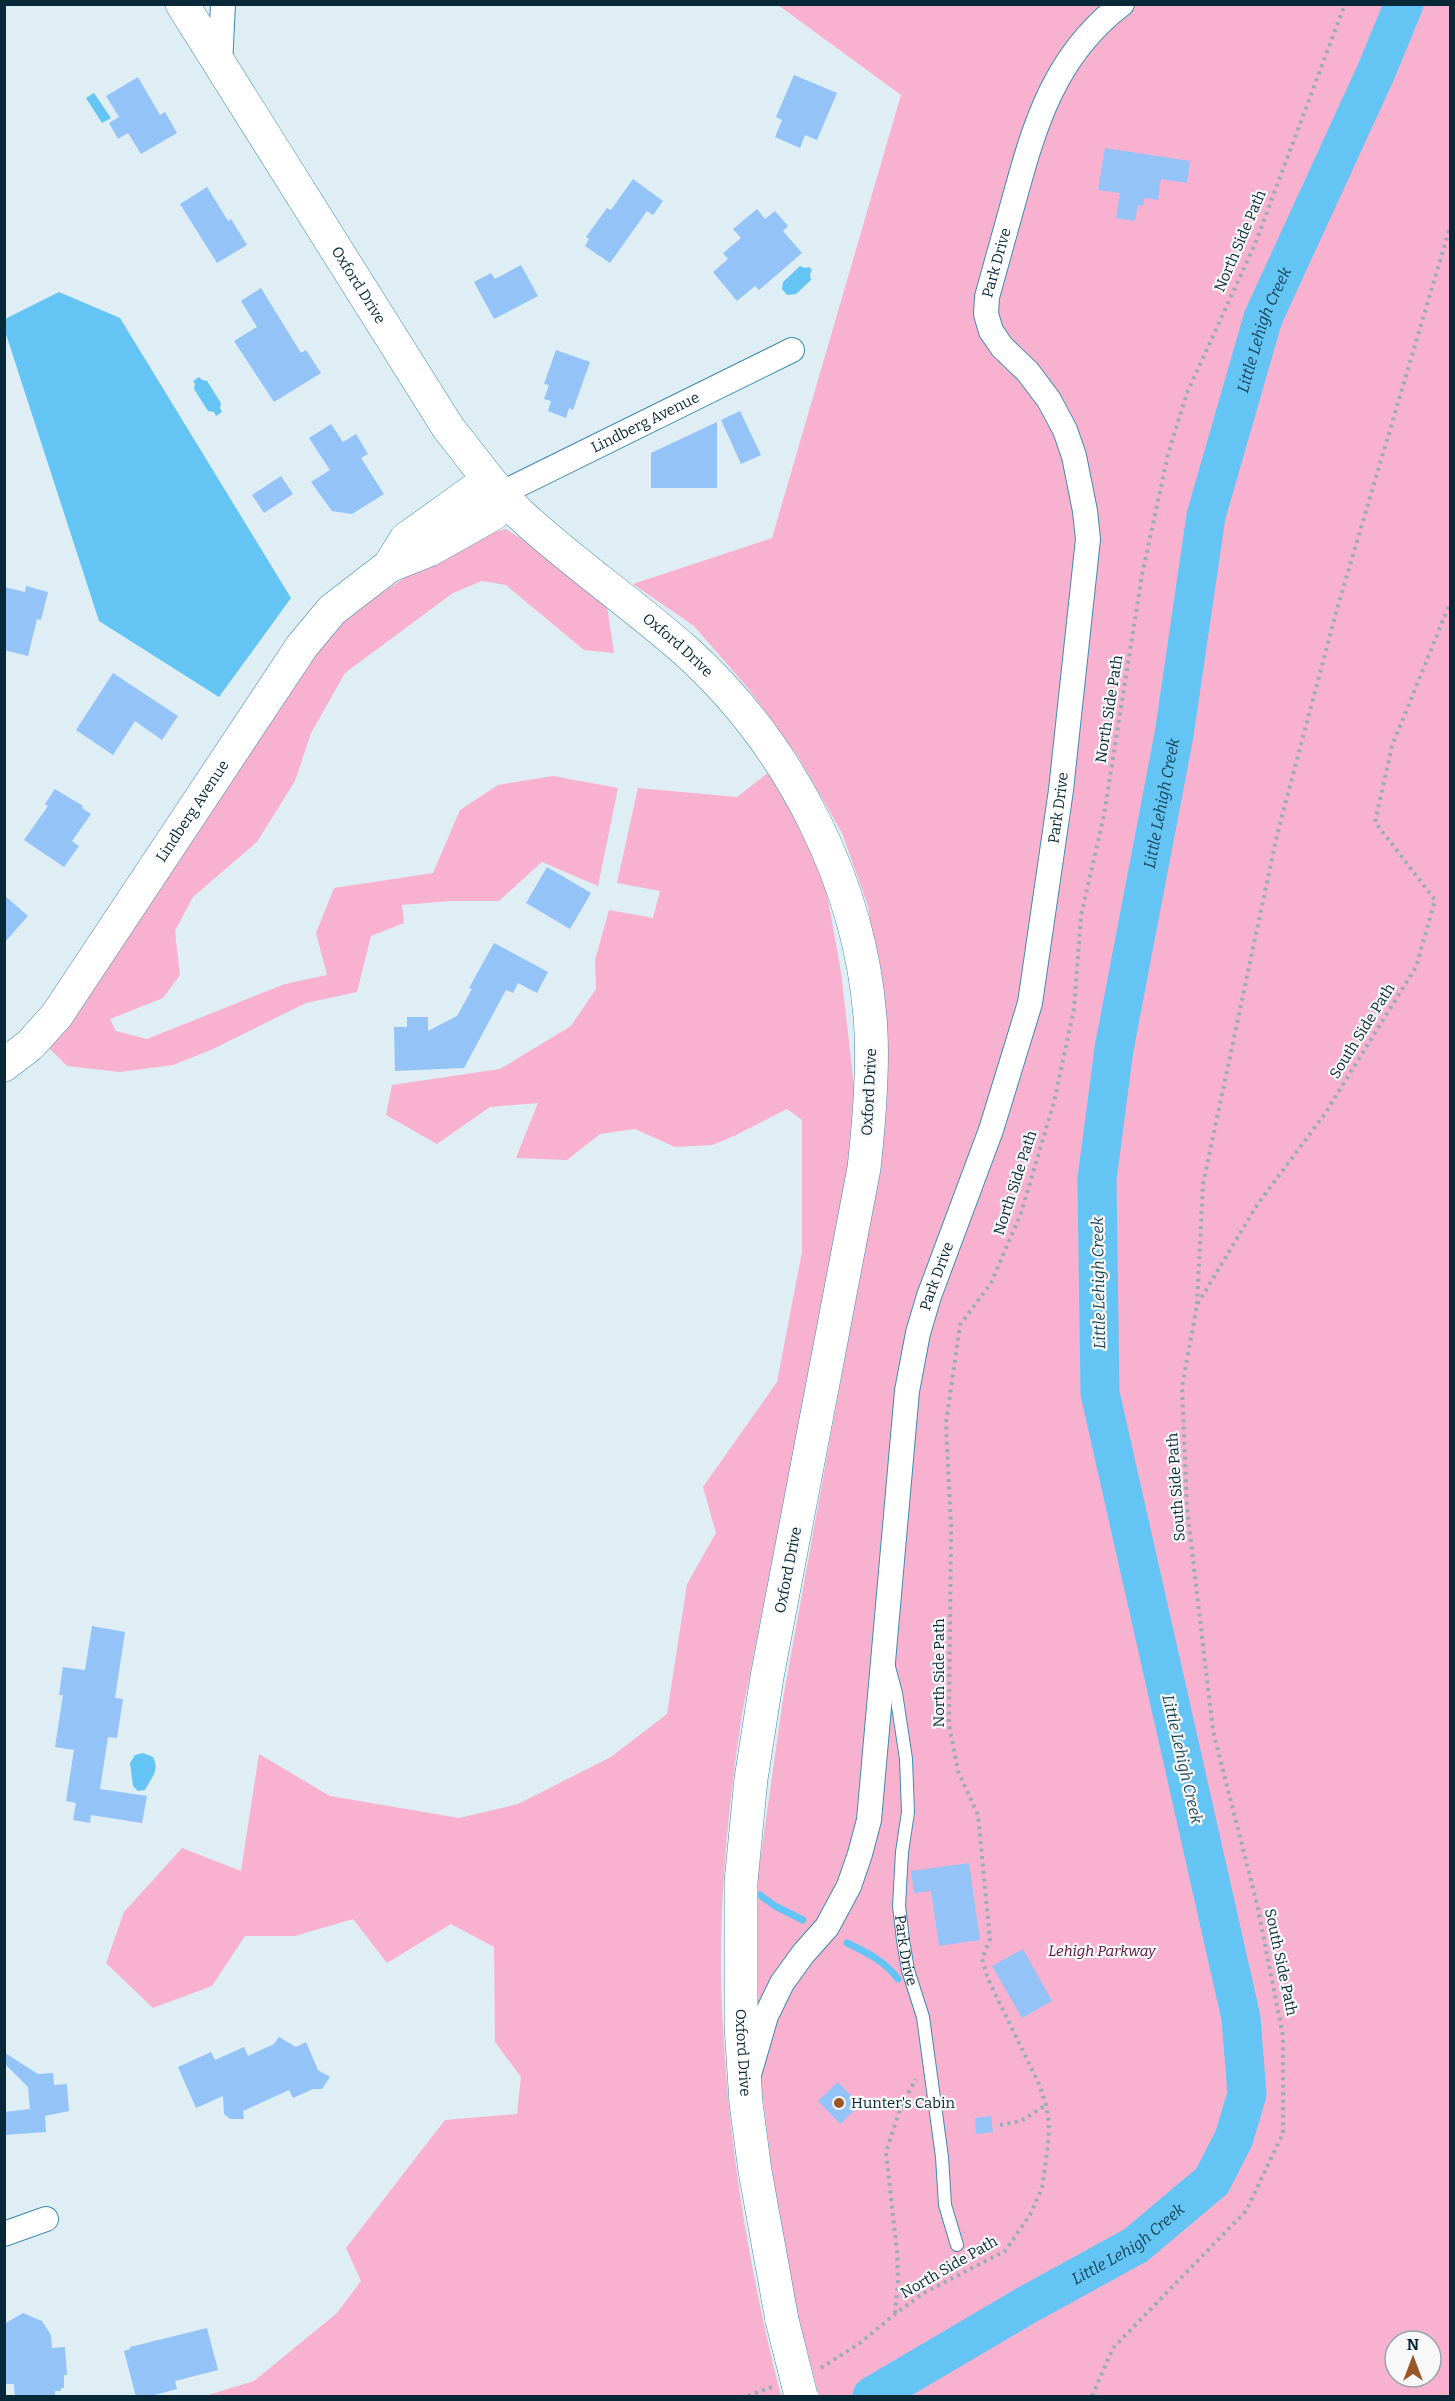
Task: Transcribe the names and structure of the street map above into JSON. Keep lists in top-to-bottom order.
{
  "streets": {
    "main road": ["Oxford Drive", "Lindberg Avenue"],
    "street": ["Park Drive"],
    "path": ["North Side Path", "South Side Path"]
  },
  "crossings": [
    ["North Side Path", "Oxford Drive"],
    ["Park Drive", "Oxford Drive"],
    ["Oxford Drive", "Lindberg Avenue"]
  ],
  "water": ["Little Lehigh Creek"],
  "parks": ["Lehigh Parkway"],
  "places": ["Hunter's Cabin"],
  "north": "top"
}
